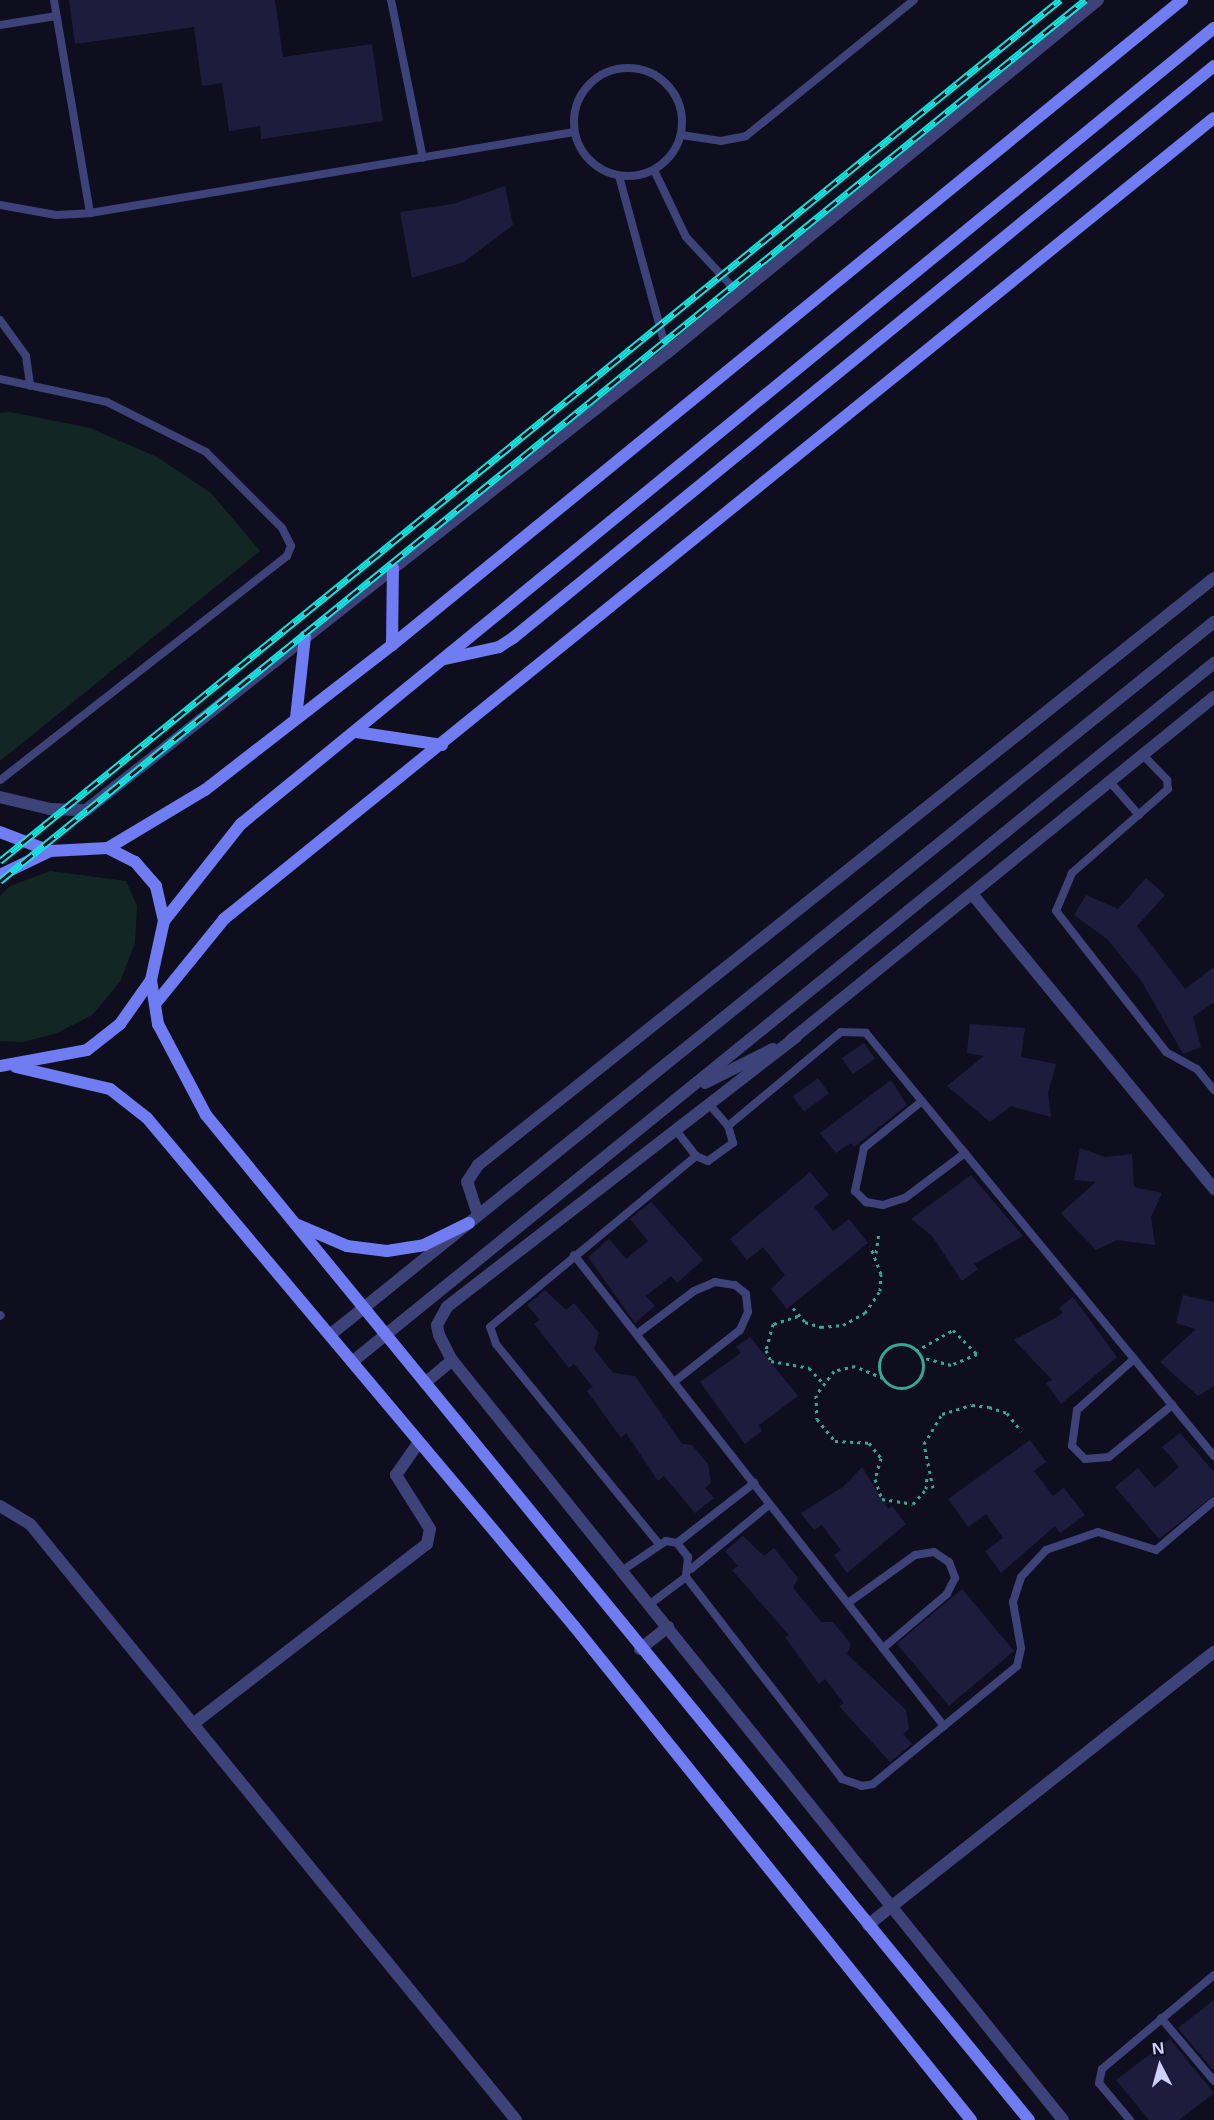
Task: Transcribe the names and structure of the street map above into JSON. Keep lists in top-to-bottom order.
{
  "north": "top"
}
